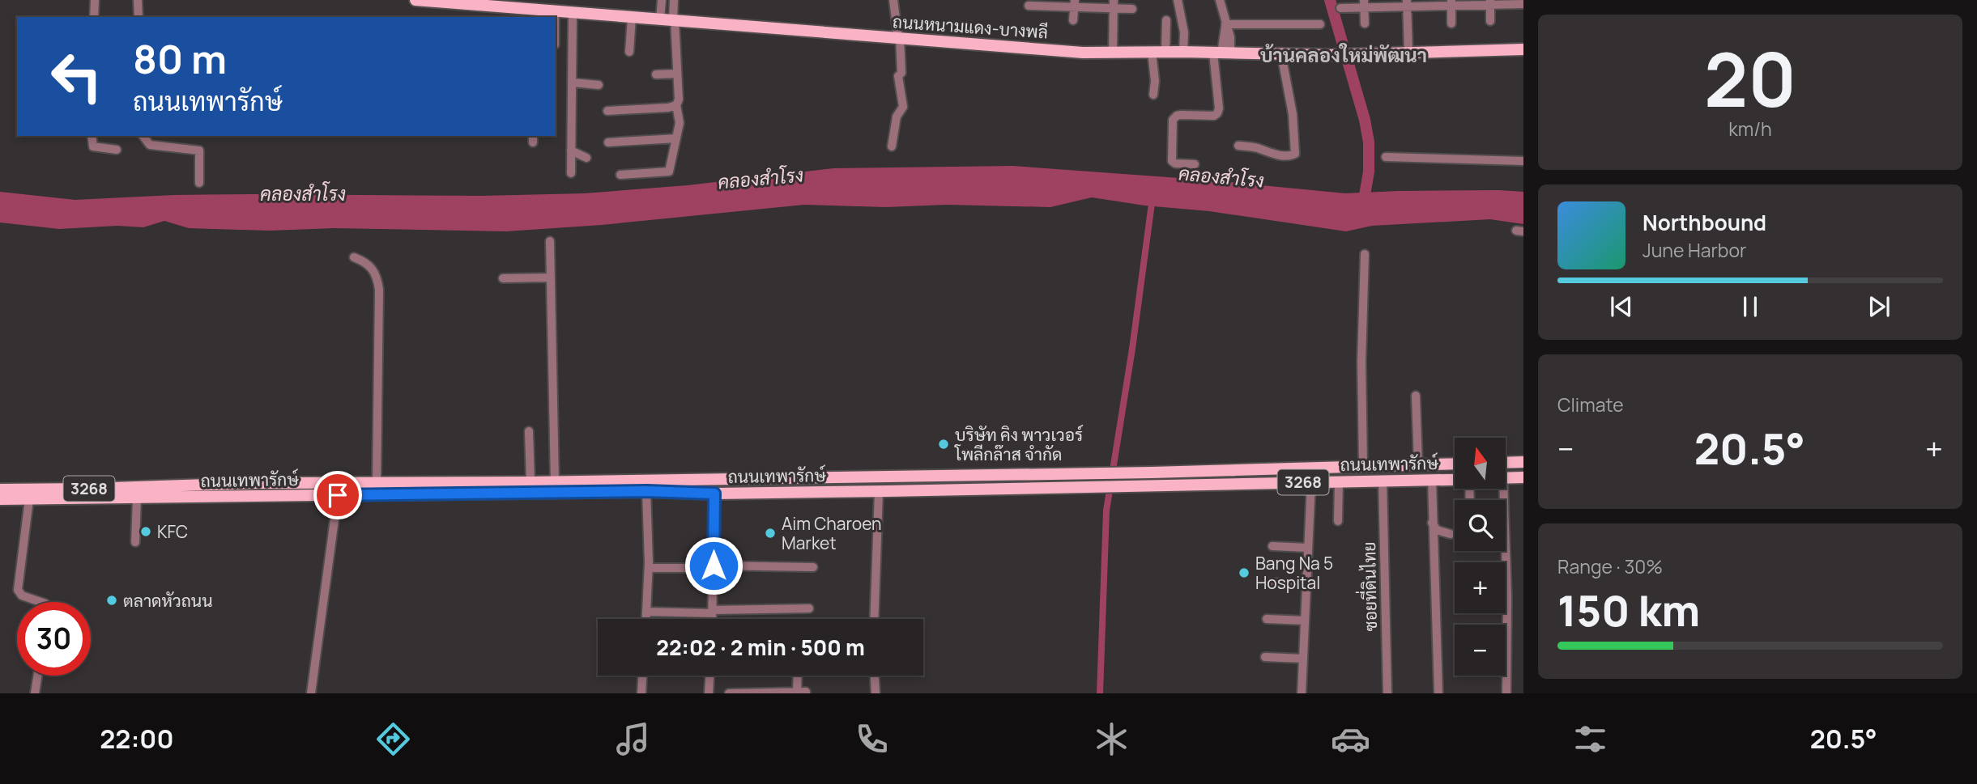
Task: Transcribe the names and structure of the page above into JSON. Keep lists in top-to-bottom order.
{
  "streets": {
    "main road": ["ถนนหนามแดง-บางพลี", "ถนนเทพารักษ์", "3268"],
    "street": ["ซอยที่ดินไทย"]
  },
  "crossings": [
    ["ถนนเทพารักษ์", "ซอยที่ดินไทย"]
  ],
  "districts": ["บ้านคลองใหม่พัฒนา"],
  "water": ["คลองสำโรง"],
  "places": [
    "บริษัท คิง พาวเวอร์ โพลีกล๊าส จำกัด",
    "KFC",
    "Aim Charoen Market",
    "Bang Na 5 Hospital",
    "ตลาดหัวถนน"
  ],
  "north": "top",
  "page": {
    "tile": [
      ["20", "km/h"],
      "Climate",
      ["Range · 30%", "150 km"]
    ],
    "turn": ["80 m", "ถนนเทพารักษ์"],
    "song": ["Northbound", "June Harbor"],
    "heat": ["−", "20.5°", "+"],
    "map_buttons": ["+", "−"],
    "limit": "30",
    "trip": "22:02 · 2 min · 500 m",
    "tabs": ["22:00", "20.5°"]
  }
}
